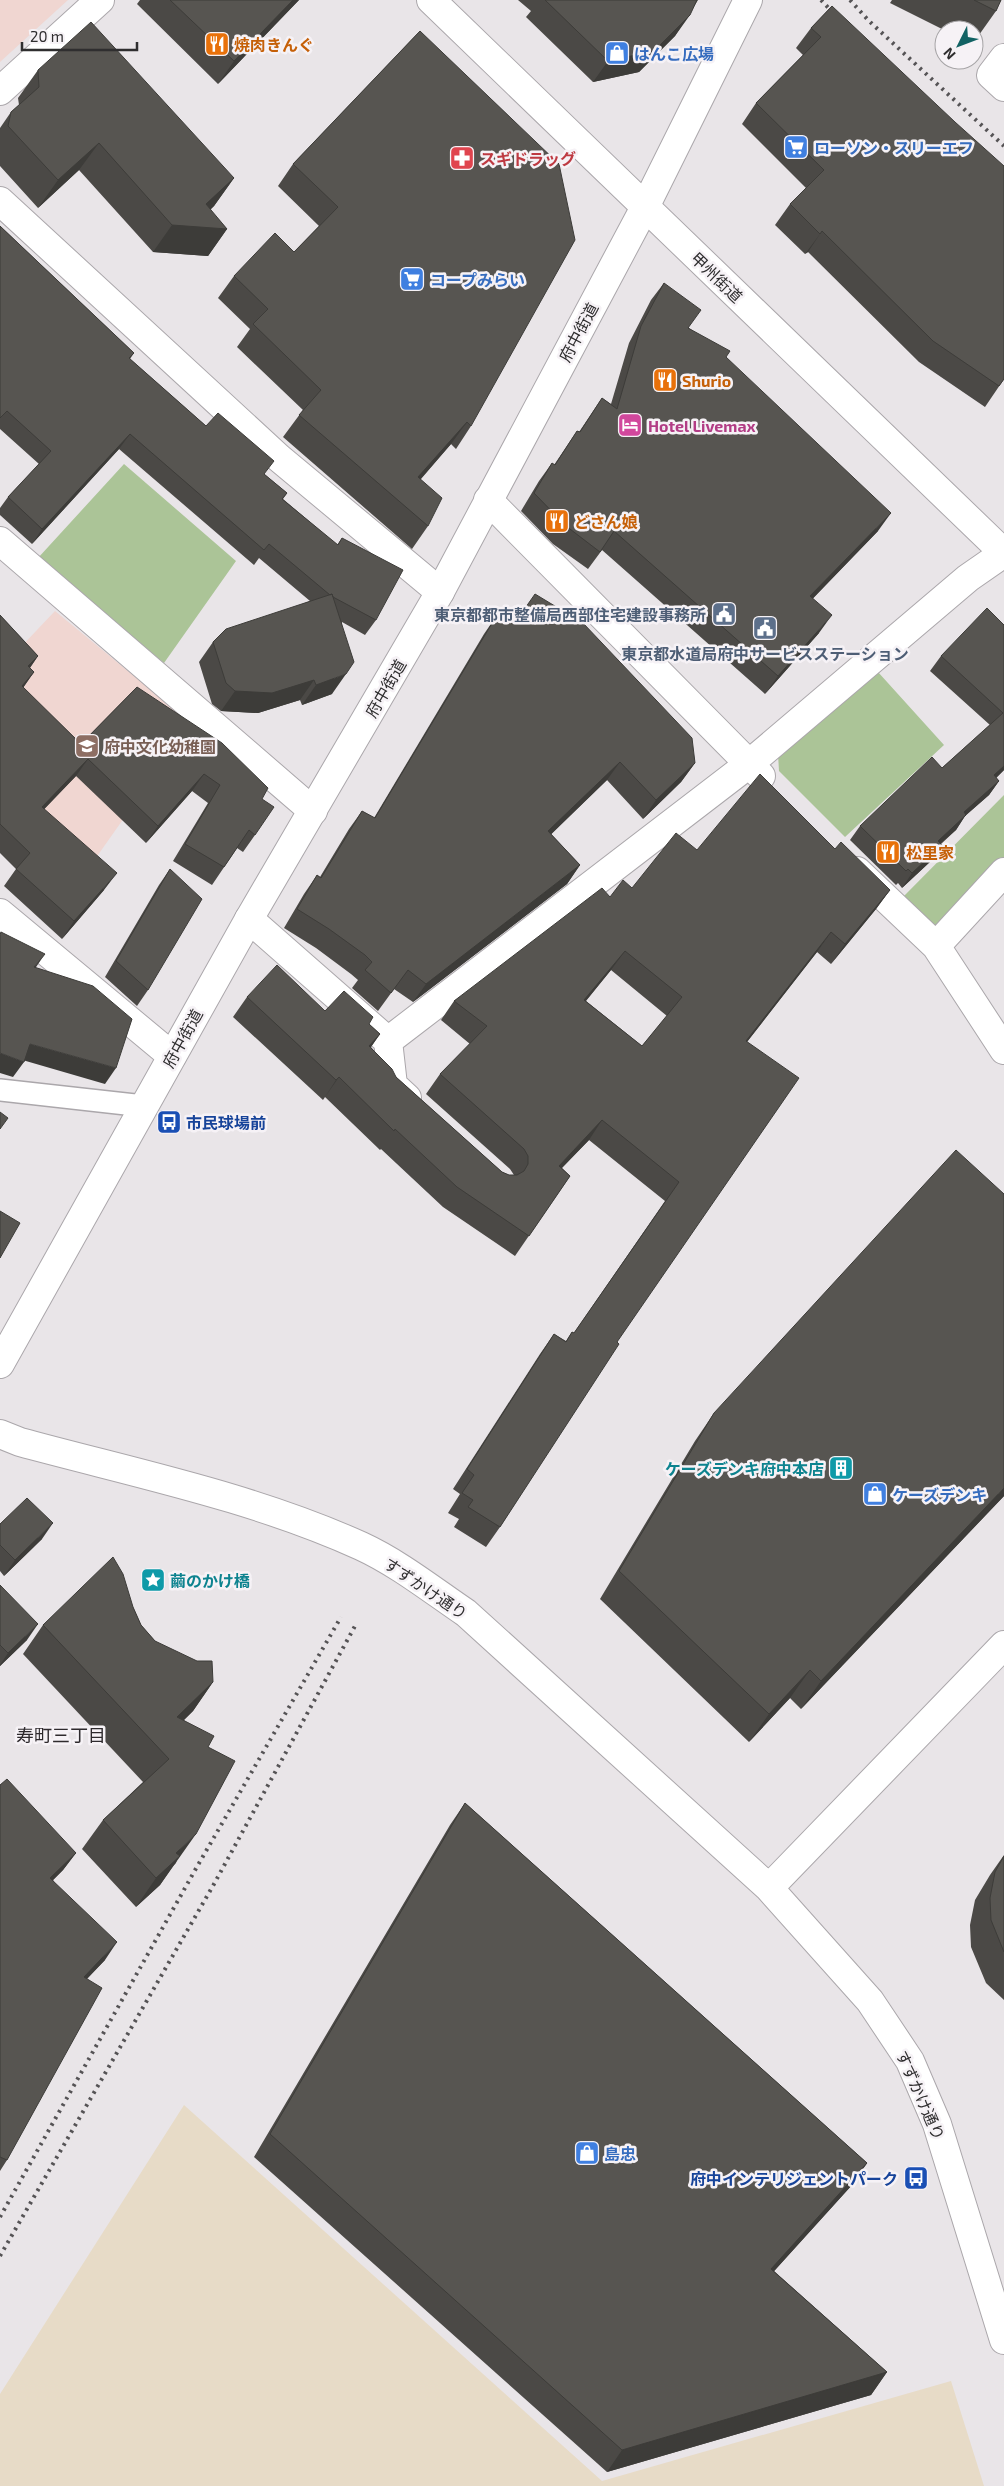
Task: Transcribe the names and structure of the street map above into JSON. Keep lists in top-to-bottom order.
{
  "streets": {
    "main road": ["甲州街道", "府中街道", "すずかけ通り"]
  },
  "crossings": [
    ["甲州街道", "府中街道"]
  ],
  "districts": ["寿町三丁目"],
  "places": {
    "restaurant": [
      "焼肉きんぐ",
      "Shurio",
      "どさん娘",
      "松里家"
    ],
    "shop": ["はんこ広場", "ケーズデンキ", "島忠"],
    "supermarket": ["ローソン・スリーエフ", "コープみらい"],
    "pharmacy": ["スギドラッグ"],
    "hotel": ["Hotel Livemax"],
    "public building": ["東京都都市整備局西部住宅建設事務所", "東京都水道局府中サービスステーション"],
    "school or university": ["府中文化幼稚園"],
    "bus stop": ["市民球場前", "府中インテリジェントパーク"],
    "building": ["ケーズデンキ府中本店"],
    "place": ["繭のかけ橋"]
  },
  "scale_bar": "20 m",
  "north": "bottom left"
}
